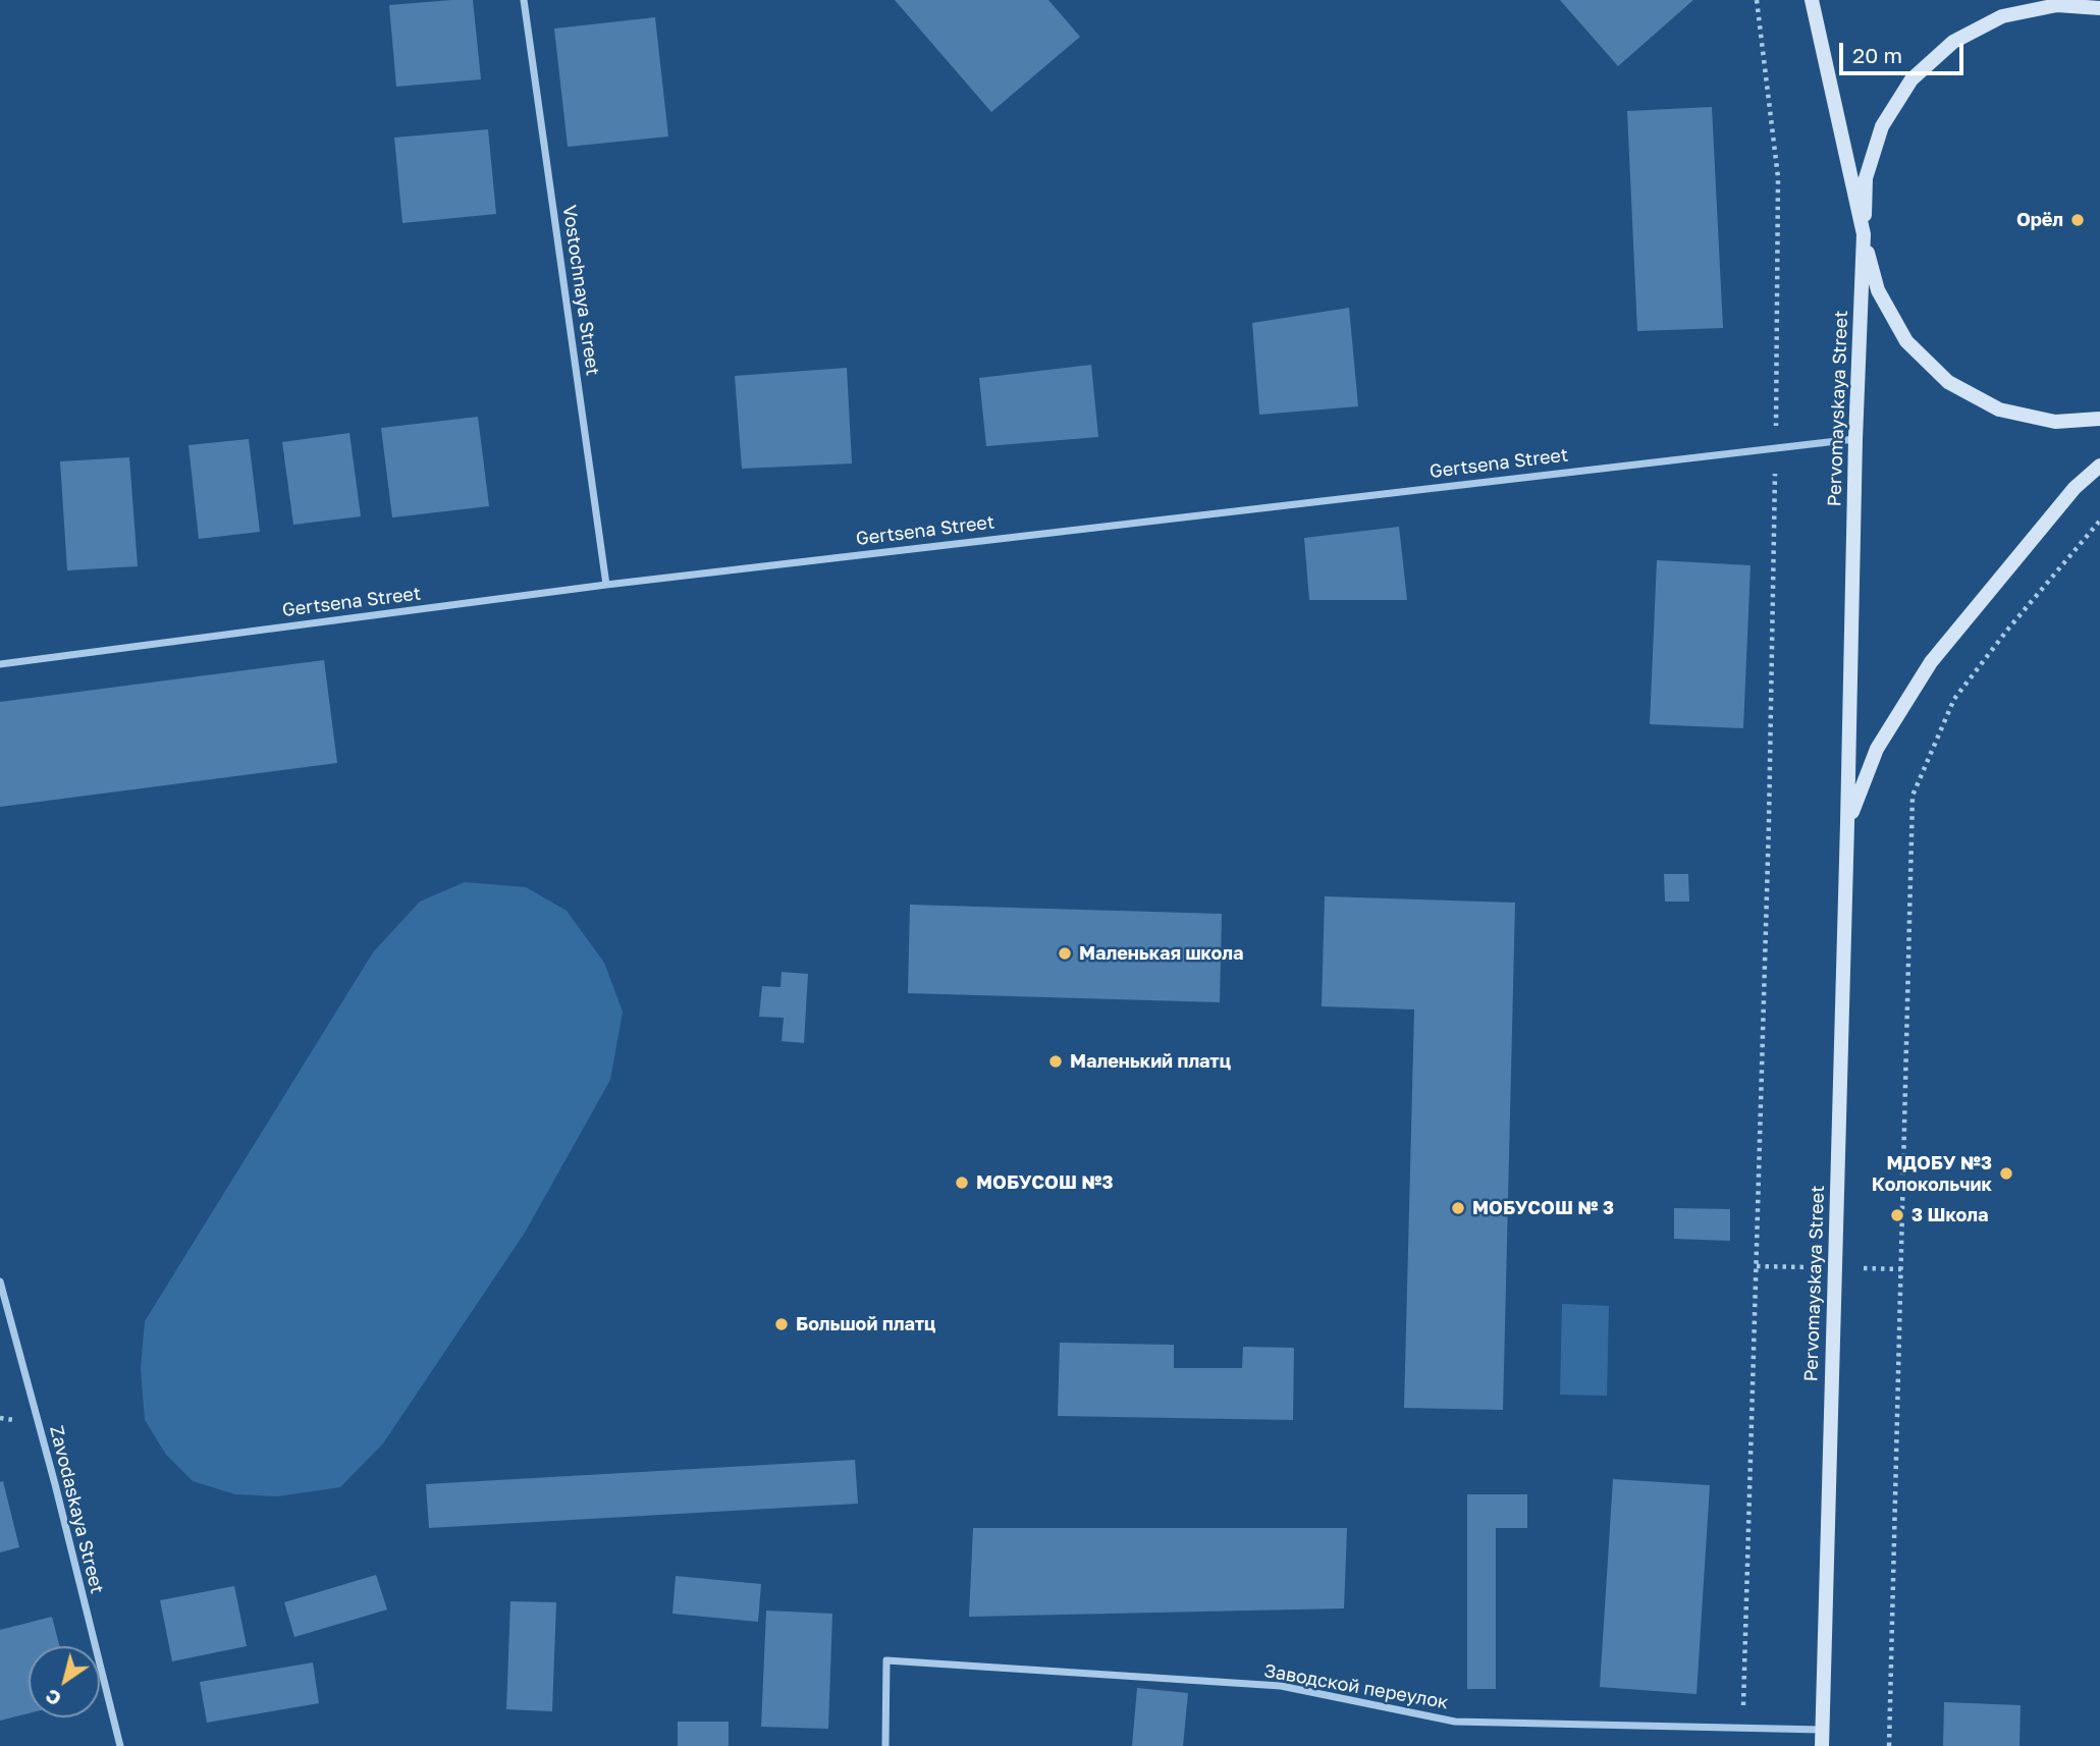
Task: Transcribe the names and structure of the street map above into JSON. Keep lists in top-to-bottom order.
{
  "streets": {
    "main road": ["Pervomayskaya Street"],
    "street": [
      "Vostochnaya Street",
      "Gertsena Street",
      "Zavodaskaya Street",
      "Заводской переулок"
    ]
  },
  "crossings": [
    ["Vostochnaya Street", "Gertsena Street"],
    ["Pervomayskaya Street", "Gertsena Street"],
    ["Pervomayskaya Street", "Заводской переулок"]
  ],
  "places": [
    "Орёл",
    "Маленькая школа",
    "Маленький платц",
    "МДОБУ №3 Колокольчик",
    "МОБУСОШ №3",
    "МОБУСОШ № 3",
    "3 Школа",
    "Большой платц"
  ],
  "scale_bar": "20 m",
  "north": "bottom left"
}
